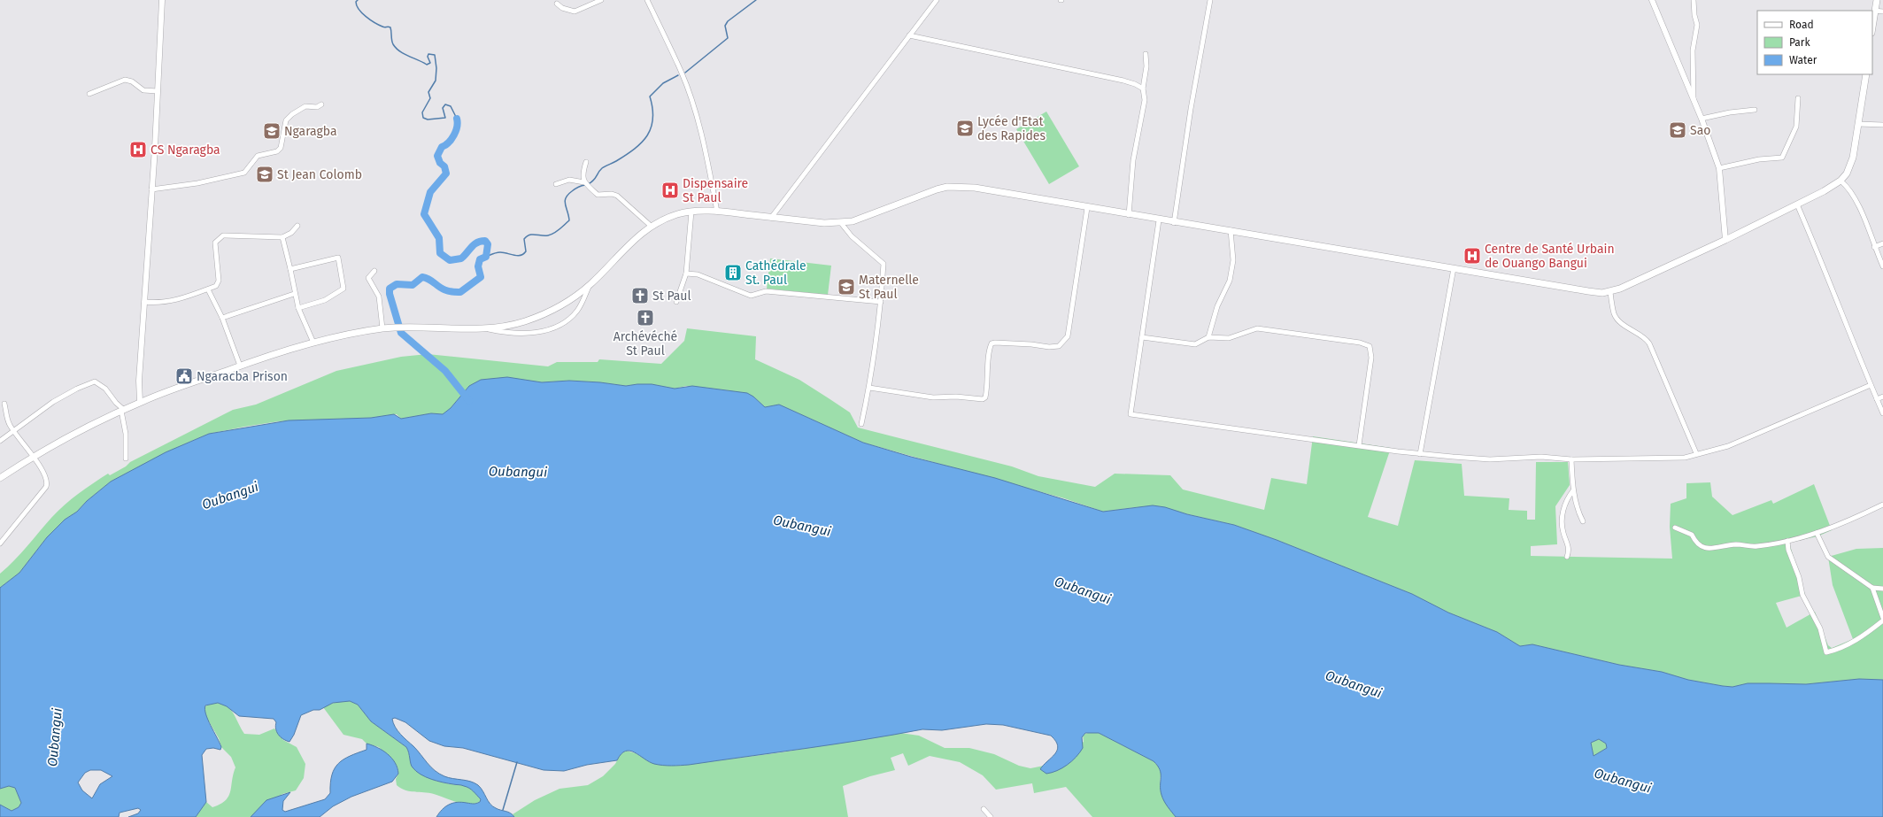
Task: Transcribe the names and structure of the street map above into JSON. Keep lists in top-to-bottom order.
{
  "water": ["Oubangui"],
  "places": {
    "school or university": [
      "Lycée d'Etat des Rapides",
      "Sao",
      "Ngaragba",
      "St Jean Colomb",
      "Maternelle St Paul"
    ],
    "hospital": ["CS Ngaragba", "Dispensaire St Paul", "Centre de Santé Urbain de Ouango Bangui"],
    "building": ["Cathédrale St. Paul"],
    "church": ["St Paul", "Archévéché St Paul"],
    "public building": ["Ngaracba Prison"]
  },
  "legend": ["Road", "Park", "Water"]
}
